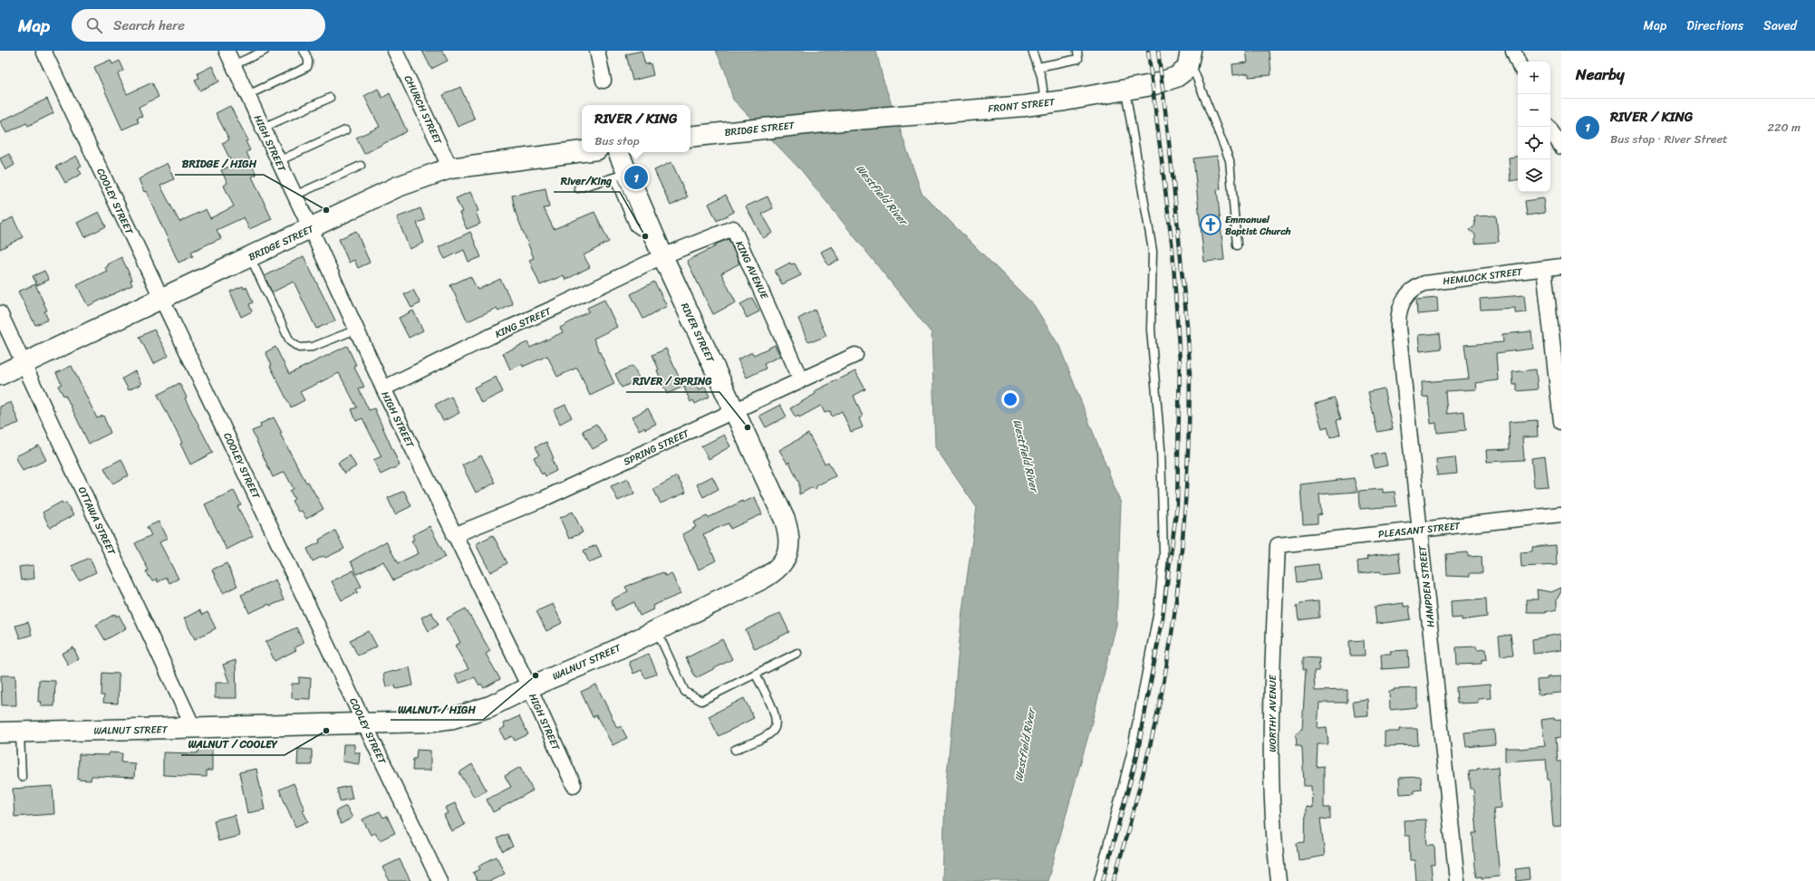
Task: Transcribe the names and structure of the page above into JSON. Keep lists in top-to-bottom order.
{
  "streets": {
    "street": [
      "FRONT STREET",
      "CHURCH STREET",
      "BRIDGE STREET",
      "HIGH STREET",
      "COOLEY STREET",
      "KING AVENUE",
      "HEMLOCK STREET",
      "KING STREET",
      "RIVER STREET",
      "SPRING STREET",
      "OTTAWA STREET",
      "PLEASANT STREET",
      "HAMPDEN STREET",
      "WALNUT STREET",
      "WORTHY AVENUE"
    ]
  },
  "crossings": [
    ["FRONT STREET", "BRIDGE STREET"],
    ["CHURCH STREET", "BRIDGE STREET"],
    ["BRIDGE STREET", "HIGH STREET"],
    ["BRIDGE STREET", "COOLEY STREET"],
    ["BRIDGE STREET", "OTTAWA STREET"],
    ["HIGH STREET", "KING STREET"],
    ["HIGH STREET", "SPRING STREET"],
    ["HIGH STREET", "WALNUT STREET"],
    ["COOLEY STREET", "WALNUT STREET"],
    ["KING AVENUE", "KING STREET"],
    ["KING AVENUE", "RIVER STREET"],
    ["KING AVENUE", "SPRING STREET"],
    ["HEMLOCK STREET", "HAMPDEN STREET"],
    ["KING STREET", "RIVER STREET"],
    ["RIVER STREET", "SPRING STREET"],
    ["RIVER STREET", "WALNUT STREET"],
    ["OTTAWA STREET", "WALNUT STREET"],
    ["PLEASANT STREET", "HAMPDEN STREET"],
    ["PLEASANT STREET", "WORTHY AVENUE"]
  ],
  "water": ["Westfield River"],
  "places": {
    "other": [
      "BRIDGE / HIGH",
      "River/King",
      "RIVER / SPRING",
      "WALNUT / HIGH",
      "WALNUT / COOLEY"
    ],
    "church": ["Emmanuel Baptist Church"]
  },
  "page": {
    "header": "Map",
    "search": "Search here",
    "nav": ["Map", "Directions", "Saved"],
    "heading": "Nearby",
    "map_buttons": ["+", "−"],
    "list": [
      {
        "mark": "1",
        "name": "RIVER / KING",
        "note": "Bus stop · River Street",
        "value": "220 m"
      }
    ],
    "popup": ["RIVER / KING", "Bus stop"],
    "pins": "1"
  }
}
